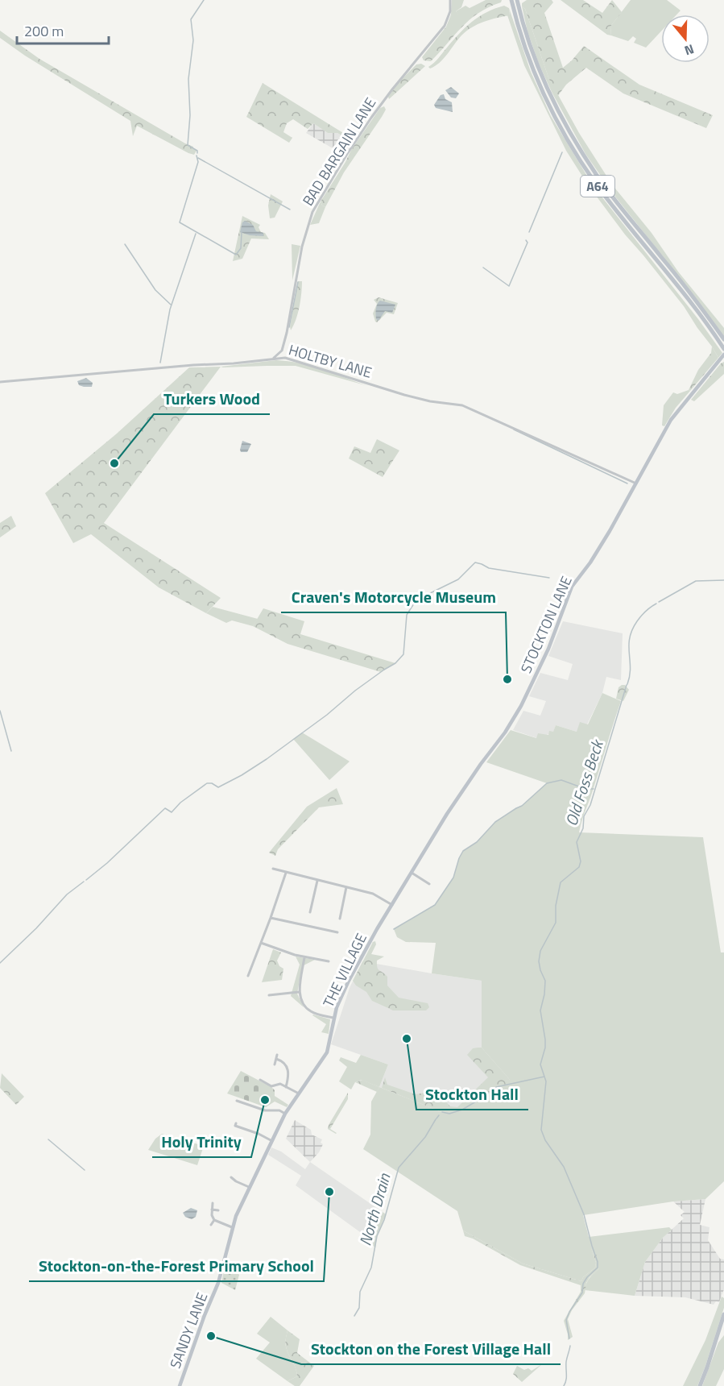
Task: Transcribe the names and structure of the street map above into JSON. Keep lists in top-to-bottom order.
{
  "streets": {
    "highway": ["A64"],
    "street": [
      "BAD BARGAIN LANE",
      "HOLTBY LANE",
      "STOCKTON LANE",
      "THE VILLAGE",
      "SANDY LANE"
    ]
  },
  "crossings": [
    ["HOLTBY LANE", "STOCKTON LANE"],
    ["STOCKTON LANE", "THE VILLAGE"],
    ["THE VILLAGE", "SANDY LANE"]
  ],
  "water": ["Old Foss Beck", "North Drain"],
  "places": [
    "Turkers Wood",
    "Craven's Motorcycle Museum",
    "Stockton Hall",
    "Holy Trinity",
    "Stockton-on-the-Forest Primary School",
    "Stockton on the Forest Village Hall"
  ],
  "scale_bar": "200 m",
  "north": "bottom"
}
